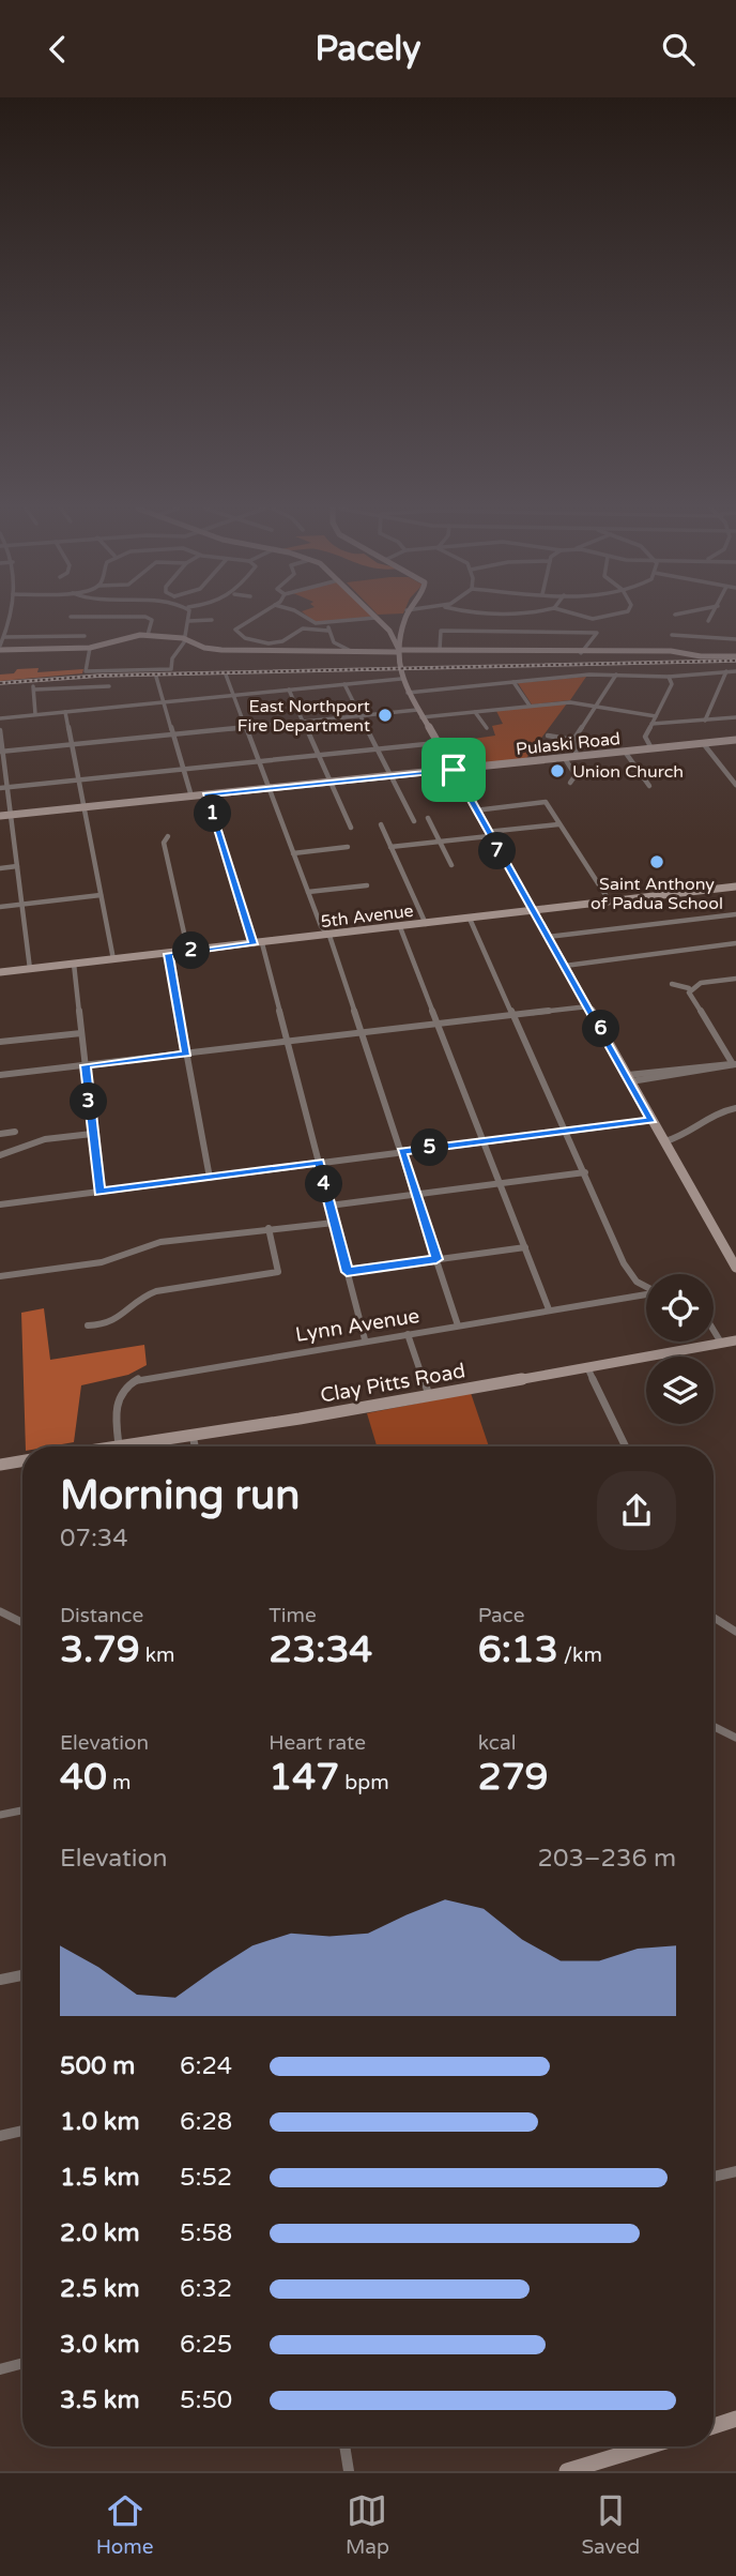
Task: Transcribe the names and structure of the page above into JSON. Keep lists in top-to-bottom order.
{
  "streets": {
    "main road": ["Pulaski Road", "5th Avenue", "Clay Pitts Road"],
    "street": ["Lynn Avenue"]
  },
  "crossings": [
    ["Lynn Avenue", "Clay Pitts Road"]
  ],
  "places": ["East Northport Fire Department", "Union Church", "Saint Anthony of Padua School"],
  "page": {
    "header": "Pacely",
    "pins": [
      "1",
      "7",
      "2",
      "6",
      "3",
      "5",
      "4"
    ],
    "heading": ["Morning run", "07:34"],
    "stats": [
      ["Distance", "3.79 km"],
      ["Time", "23:34"],
      ["Pace", "6:13 /km"],
      ["Elevation", "40 m"],
      ["Heart rate", "147 bpm"],
      ["kcal", "279"]
    ],
    "chart": ["Elevation", "203–236 m"],
    "list": [
      {
        "name": "500 m",
        "note": "6:24"
      },
      {
        "name": "1.0 km",
        "note": "6:28"
      },
      {
        "name": "1.5 km",
        "note": "5:52"
      },
      {
        "name": "2.0 km",
        "note": "5:58"
      },
      {
        "name": "2.5 km",
        "note": "6:32"
      },
      {
        "name": "3.0 km",
        "note": "6:25"
      },
      {
        "name": "3.5 km",
        "note": "5:50"
      }
    ],
    "tabs": ["Home", "Map", "Saved"]
  }
}
